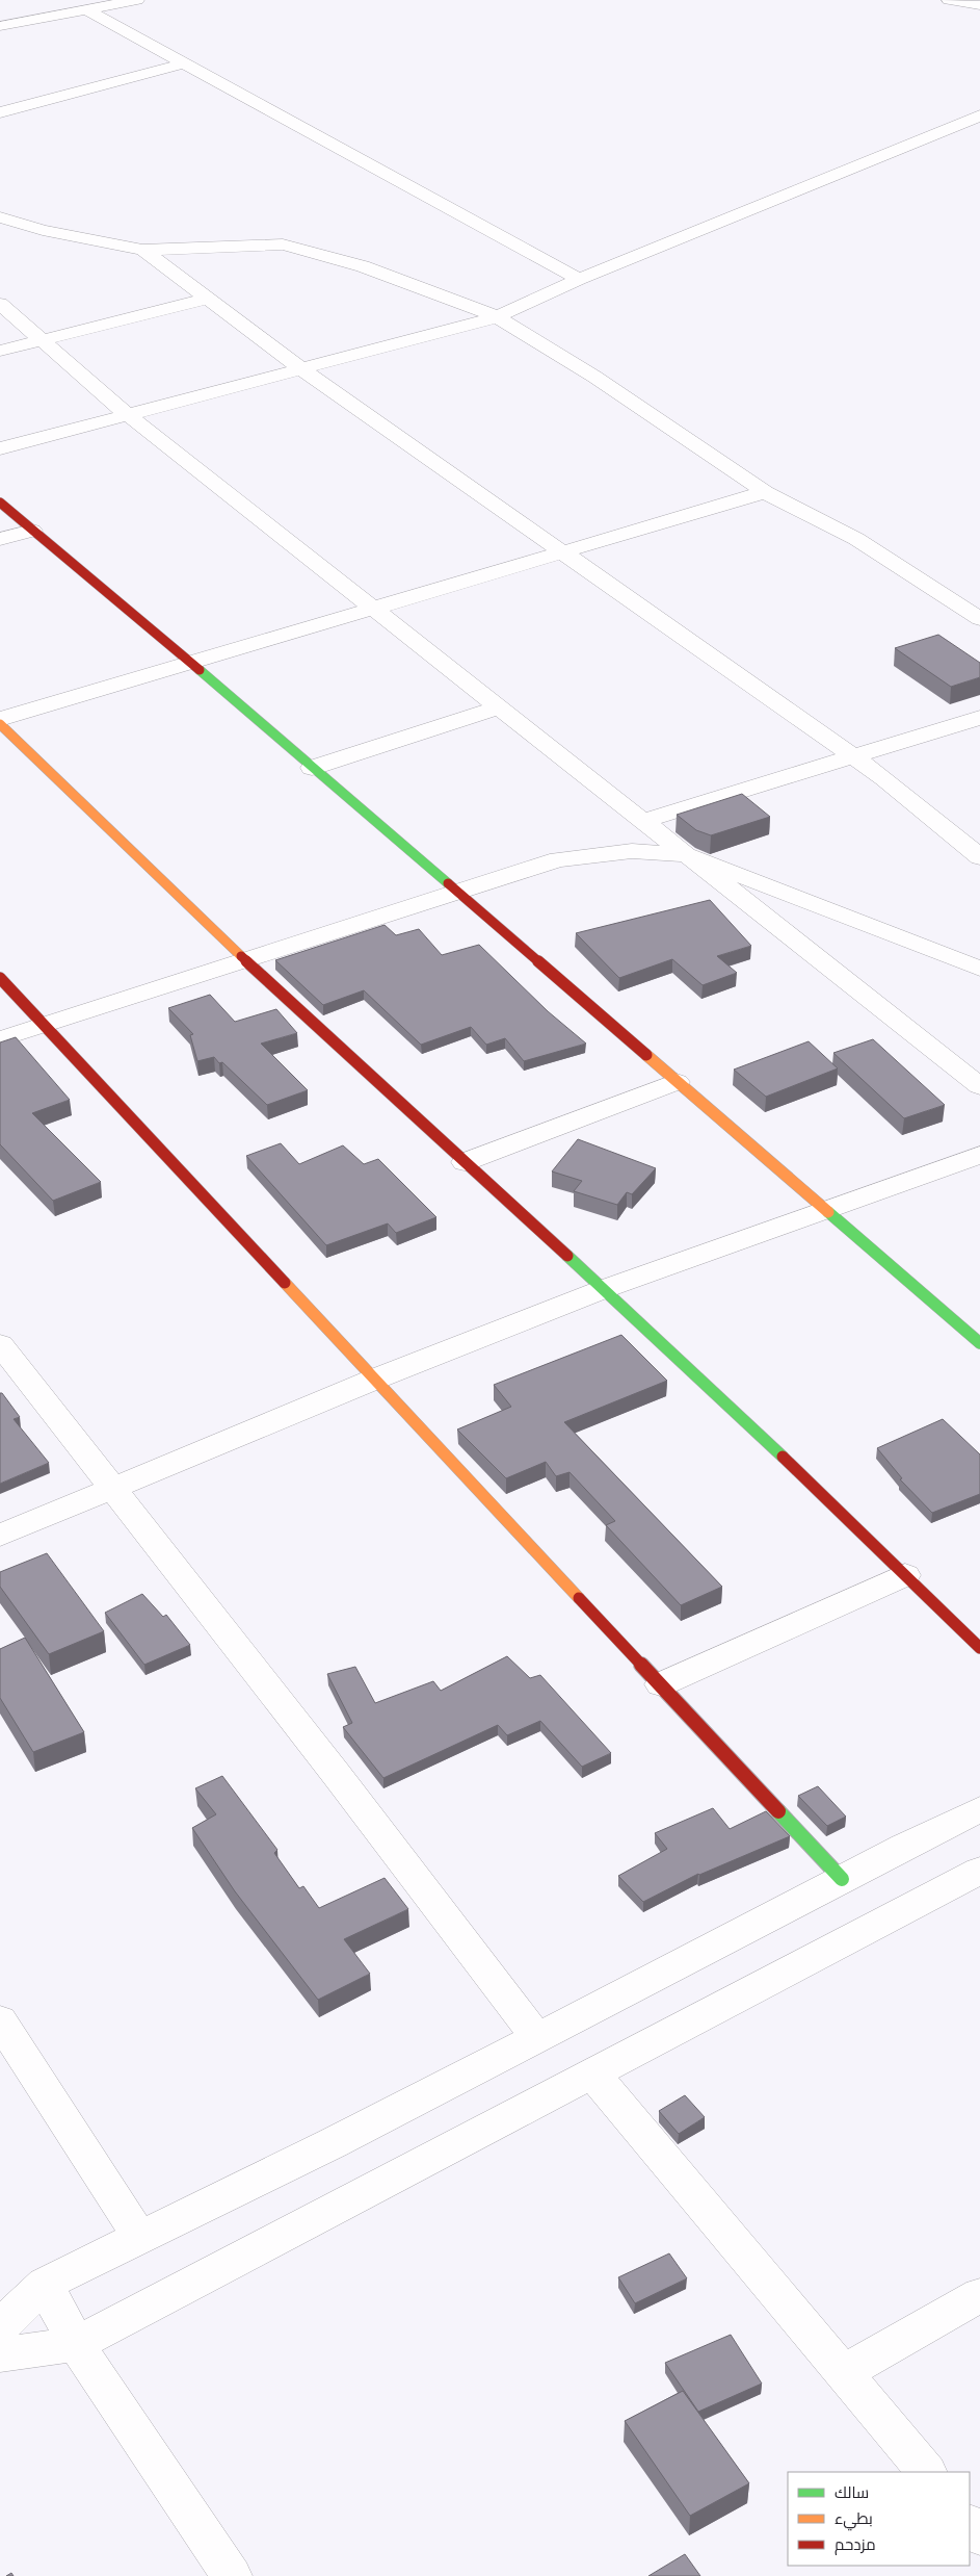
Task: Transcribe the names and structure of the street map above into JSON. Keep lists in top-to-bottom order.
{
  "legend": ["سالك", "بطيء", "مزدحم"]
}
